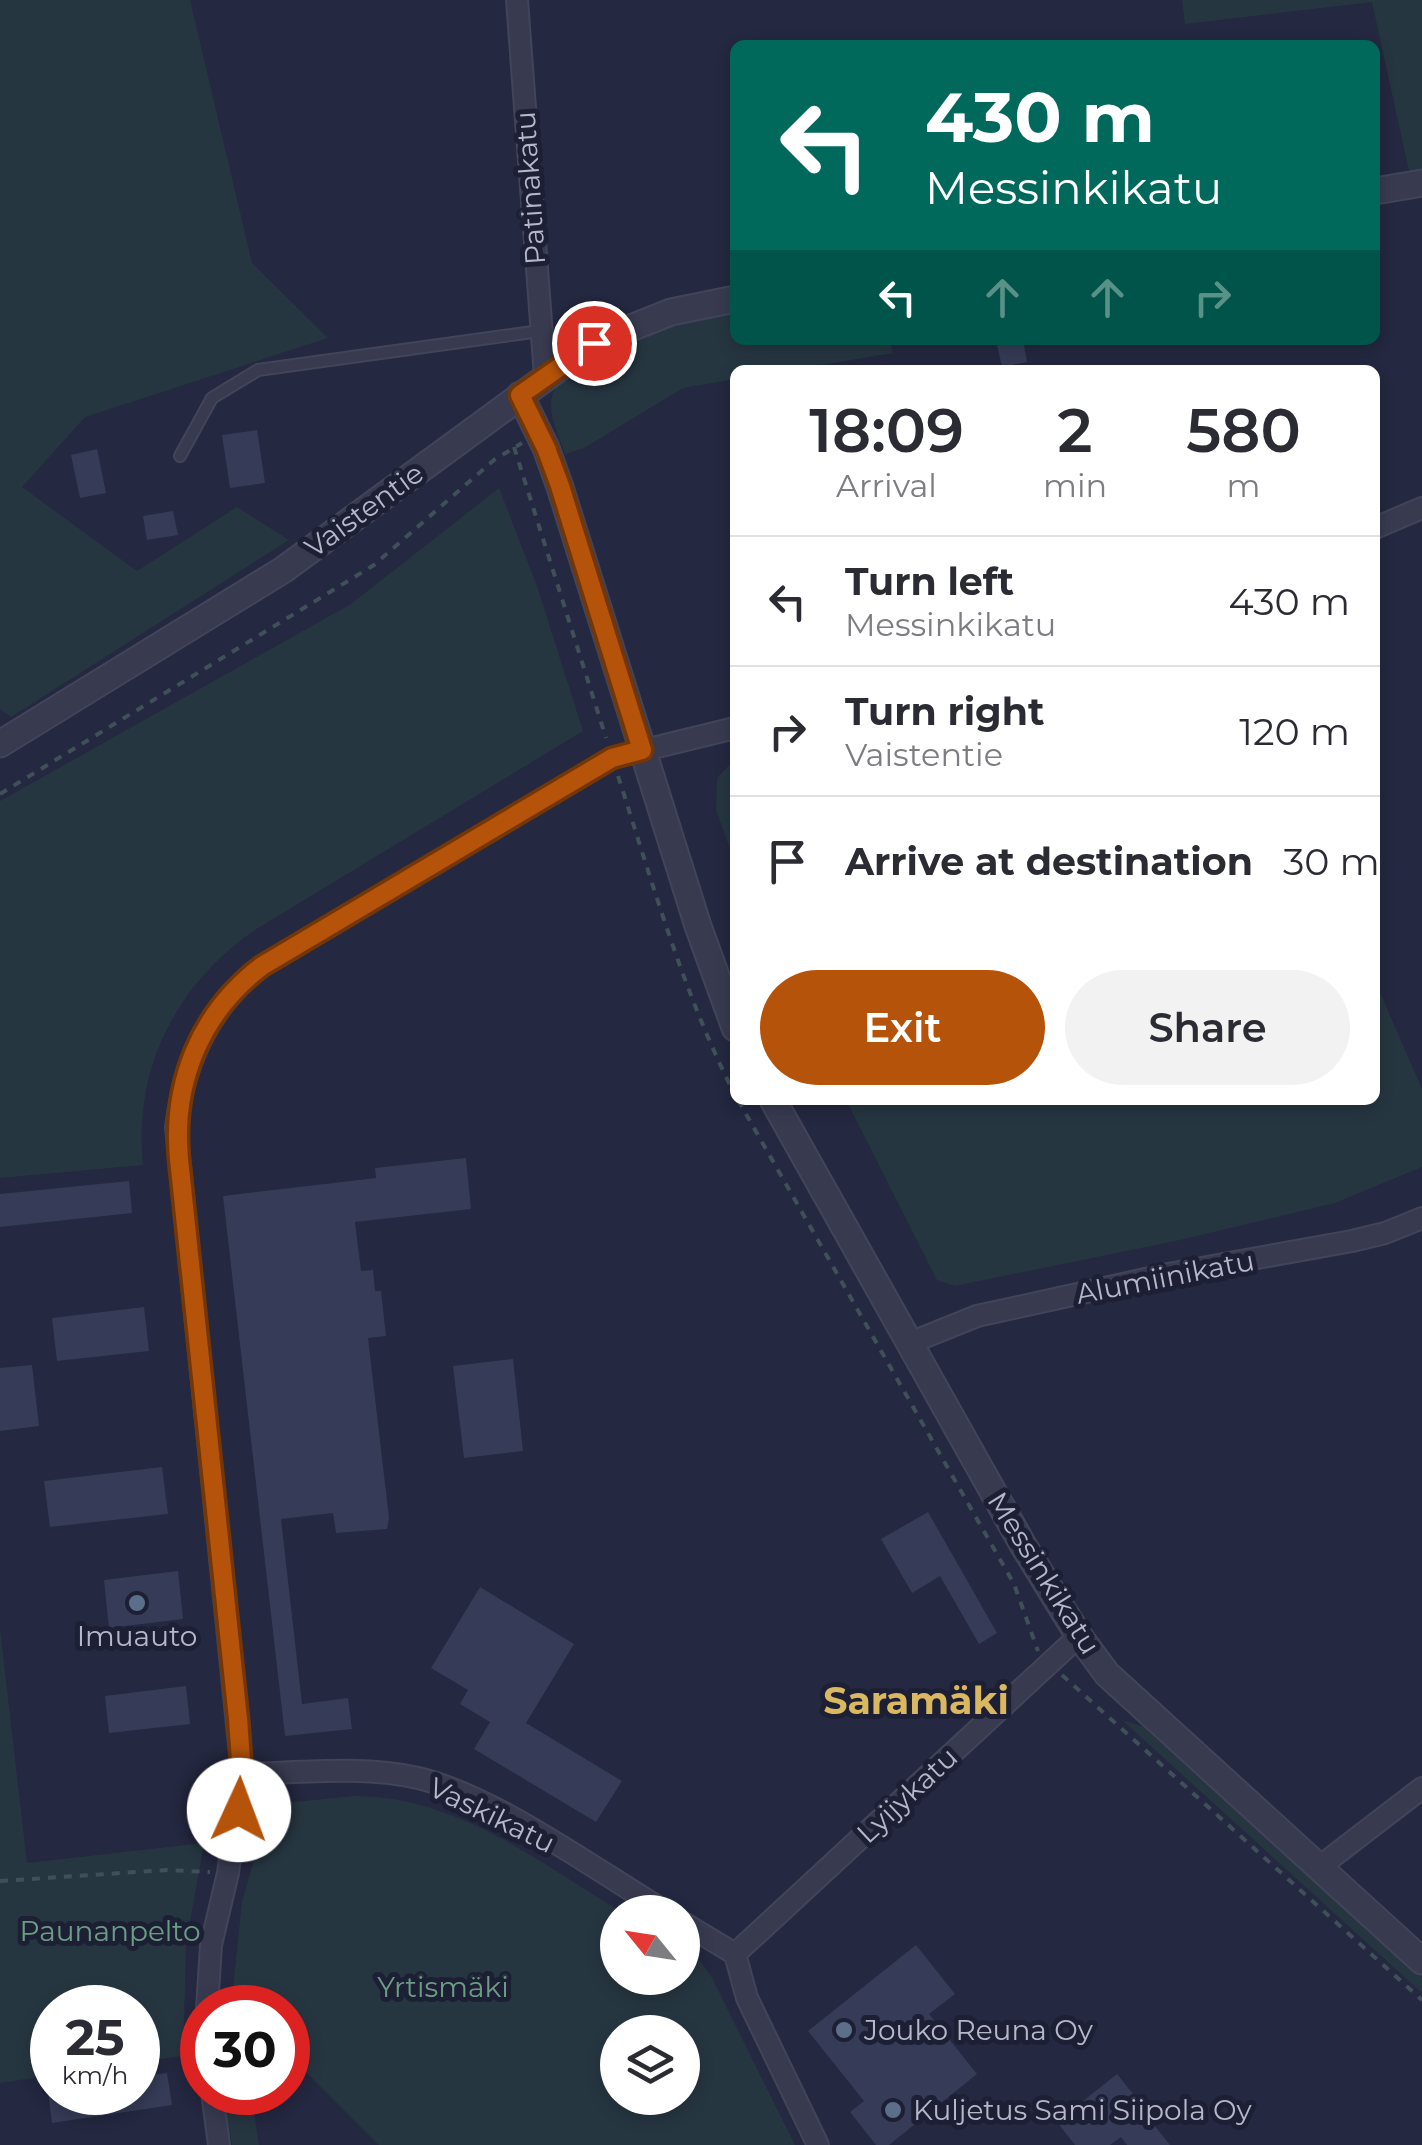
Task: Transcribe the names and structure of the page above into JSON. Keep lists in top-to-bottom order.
{
  "streets": {
    "street": [
      "Patinakatu",
      "Vaistentie",
      "Alumiinikatu",
      "Messinkikatu",
      "Lyijykatu",
      "Vaskikatu"
    ]
  },
  "crossings": [
    ["Patinakatu", "Vaistentie"],
    ["Alumiinikatu", "Messinkikatu"],
    ["Messinkikatu", "Lyijykatu"]
  ],
  "districts": ["Saramäki"],
  "parks": ["Paunanpelto", "Yrtismäki"],
  "places": ["Imuauto", "Jouko Reuna Oy", "Kuljetus Sami Siipola Oy"],
  "north": "top left",
  "page": {
    "turn": ["430 m", "Messinkikatu"],
    "eta": [
      "18:09",
      "Arrival",
      "2",
      "min",
      "580",
      "m"
    ],
    "list": [
      {
        "name": "Turn left",
        "note": "Messinkikatu",
        "value": "430 m"
      },
      {
        "name": "Turn right",
        "note": "Vaistentie",
        "value": "120 m"
      },
      {
        "name": "Arrive at destination",
        "value": "30 m"
      }
    ],
    "buttons": ["Exit", "Share"],
    "speed": "25 km/h",
    "limit": "30"
  }
}
